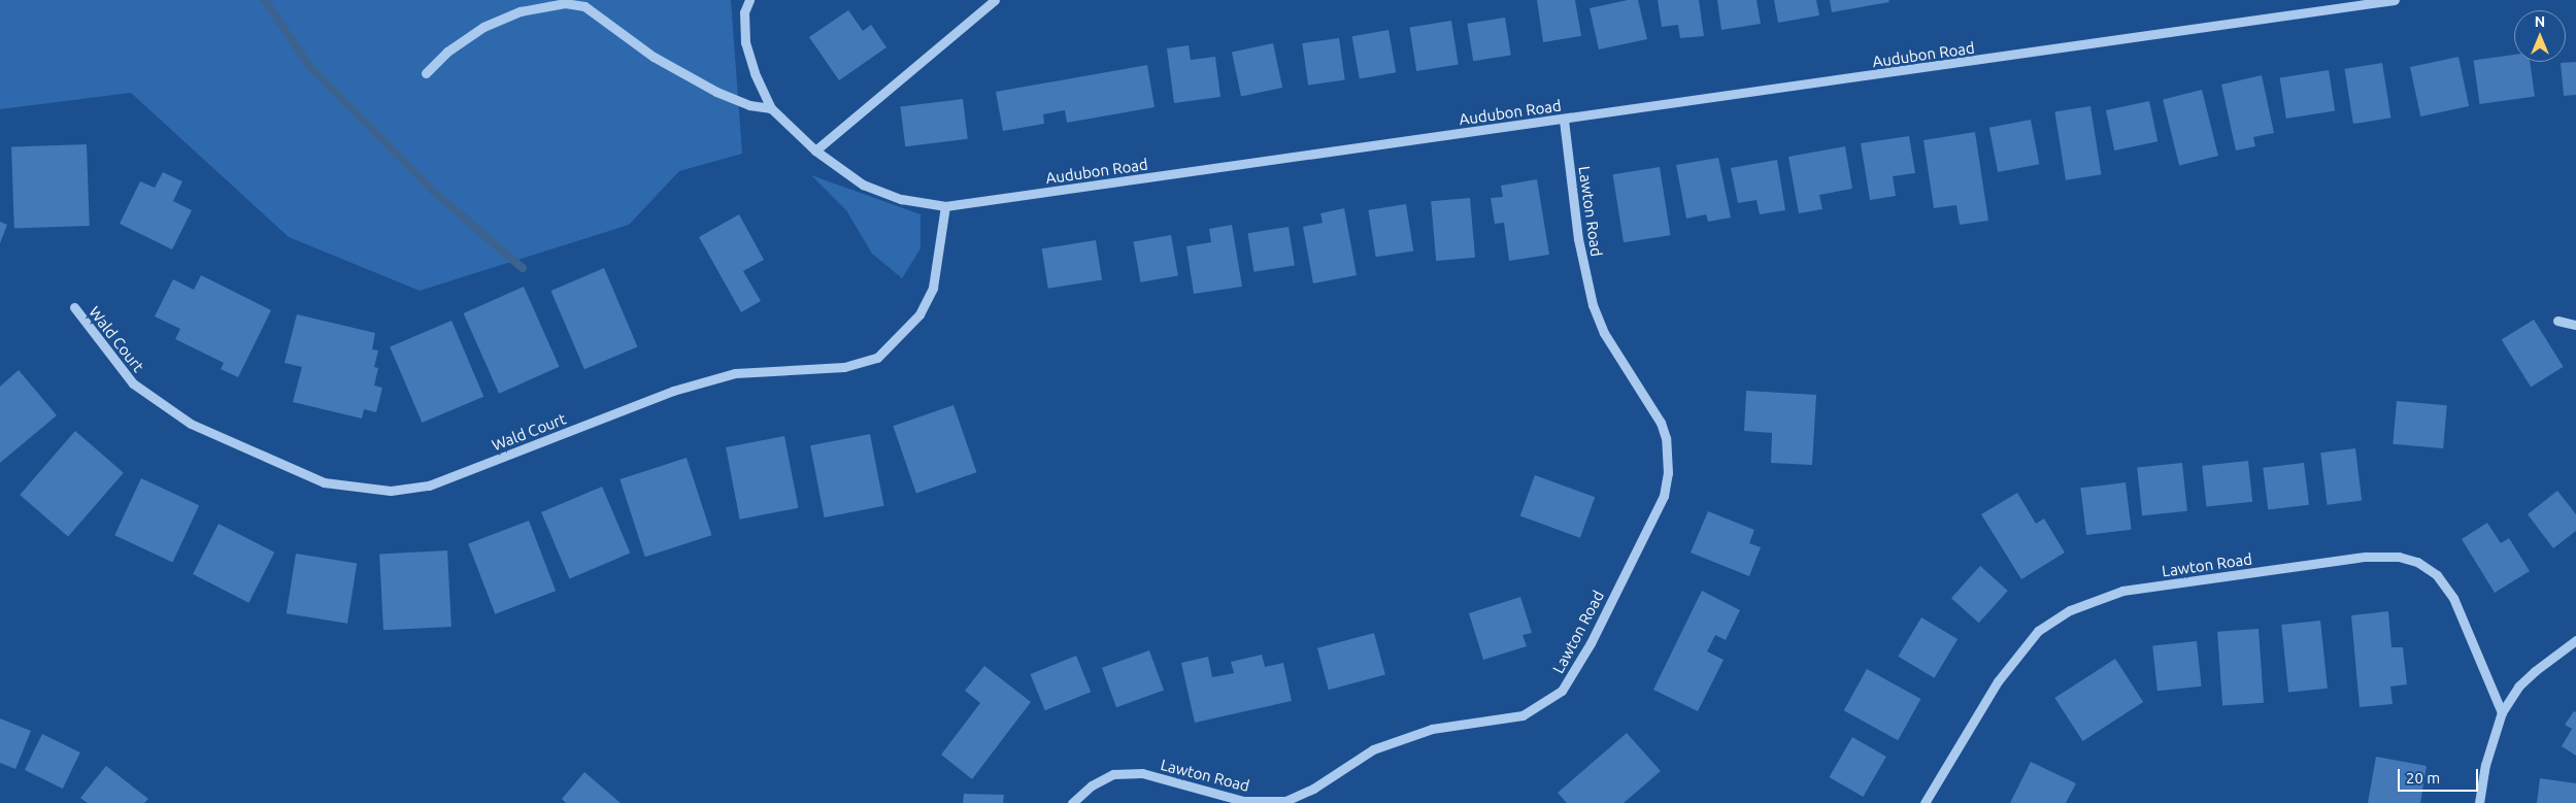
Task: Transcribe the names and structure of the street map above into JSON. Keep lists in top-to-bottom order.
{
  "streets": {
    "street": ["Audubon Road", "Lawton Road", "Wald Court"]
  },
  "crossings": [
    ["Audubon Road", "Lawton Road"],
    ["Audubon Road", "Wald Court"]
  ],
  "scale_bar": "20 m",
  "north": "top"
}
